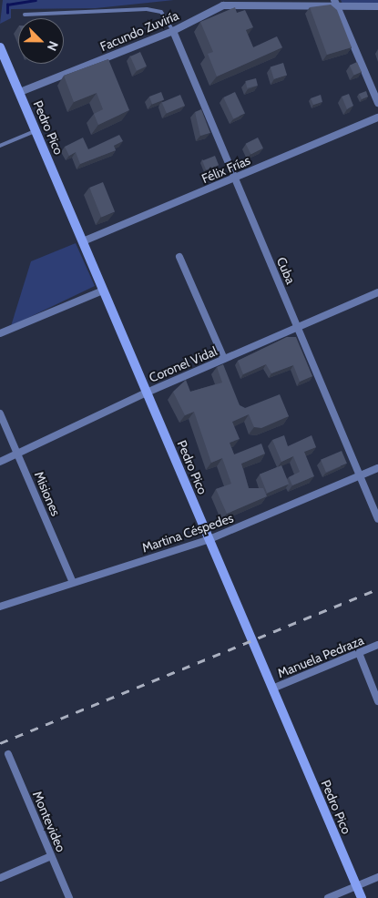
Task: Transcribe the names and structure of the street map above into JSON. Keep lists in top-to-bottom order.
{
  "streets": {
    "street": [
      "Facundo Zuviría",
      "Pedro Pico",
      "Félix Frías",
      "Cuba",
      "Coronel Vidal",
      "Misiones",
      "Martina Céspedes",
      "Manuela Pedraza",
      "Montevideo"
    ]
  },
  "crossings": [
    ["Facundo Zuviría", "Pedro Pico"],
    ["Facundo Zuviría", "Cuba"],
    ["Pedro Pico", "Félix Frías"],
    ["Pedro Pico", "Coronel Vidal"],
    ["Pedro Pico", "Martina Céspedes"],
    ["Pedro Pico", "Manuela Pedraza"],
    ["Félix Frías", "Cuba"],
    ["Cuba", "Coronel Vidal"],
    ["Cuba", "Martina Céspedes"],
    ["Coronel Vidal", "Misiones"],
    ["Misiones", "Martina Céspedes"]
  ],
  "north": "bottom right"
}
